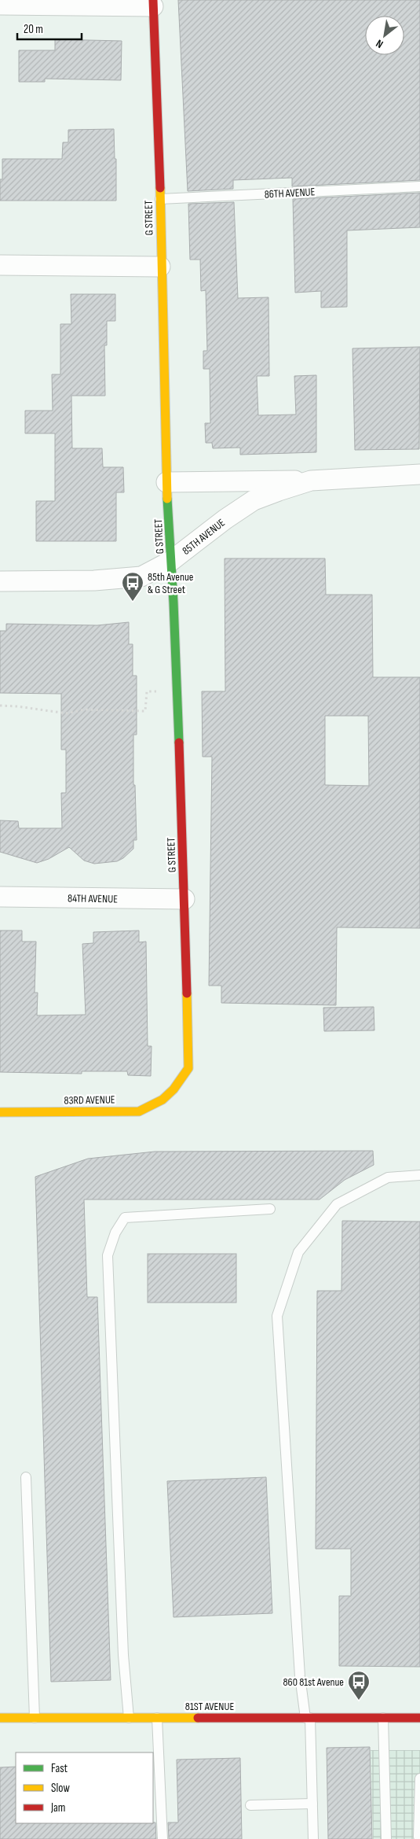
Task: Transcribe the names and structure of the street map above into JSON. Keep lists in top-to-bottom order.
{
  "streets": {
    "street": [
      "G STREET",
      "85TH AVENUE",
      "84TH AVENUE",
      "83RD AVENUE",
      "81ST AVENUE"
    ],
    "lane": ["86TH AVENUE"]
  },
  "crossings": [
    ["86TH AVENUE", "G STREET"],
    ["G STREET", "85TH AVENUE"],
    ["G STREET", "84TH AVENUE"],
    ["G STREET", "83RD AVENUE"]
  ],
  "places": {
    "bus stop": ["85th Avenue & G Street", "860 81st Avenue"]
  },
  "legend": ["Fast", "Slow", "Jam"],
  "scale_bar": "20 m",
  "north": "bottom left"
}
